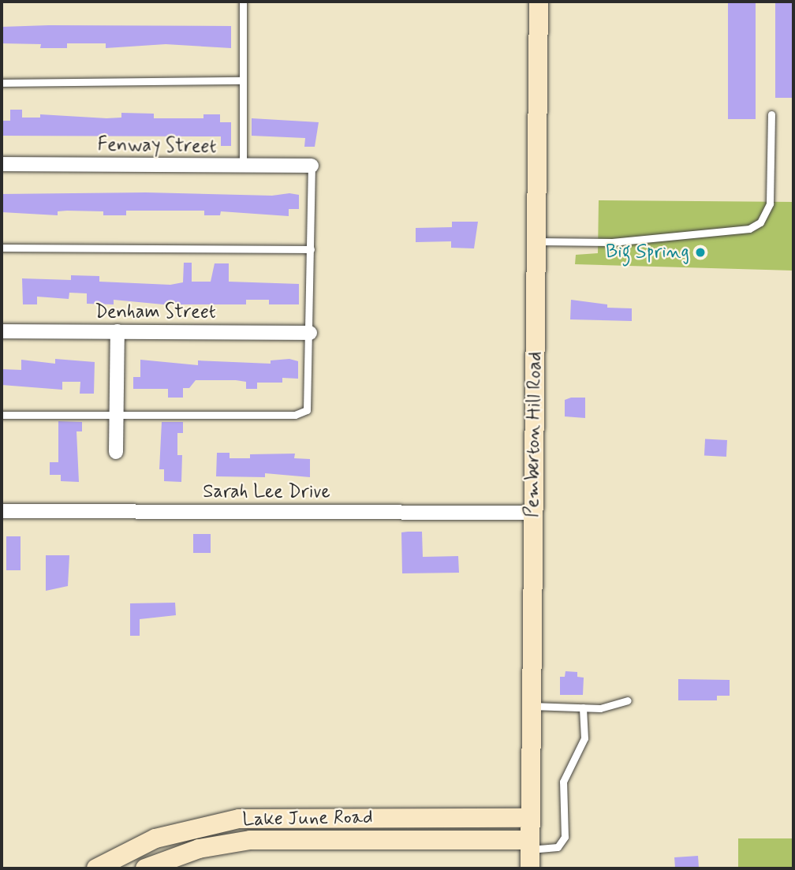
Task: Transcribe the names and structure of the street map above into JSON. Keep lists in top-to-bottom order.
{
  "streets": {
    "street": [
      "Fenway Street",
      "Denham Street",
      "Pemberton Hill Road",
      "Sarah Lee Drive",
      "Lake June Road"
    ]
  },
  "crossings": [
    ["Pemberton Hill Road", "Sarah Lee Drive"],
    ["Pemberton Hill Road", "Lake June Road"]
  ],
  "places": ["Big Spring"]
}
